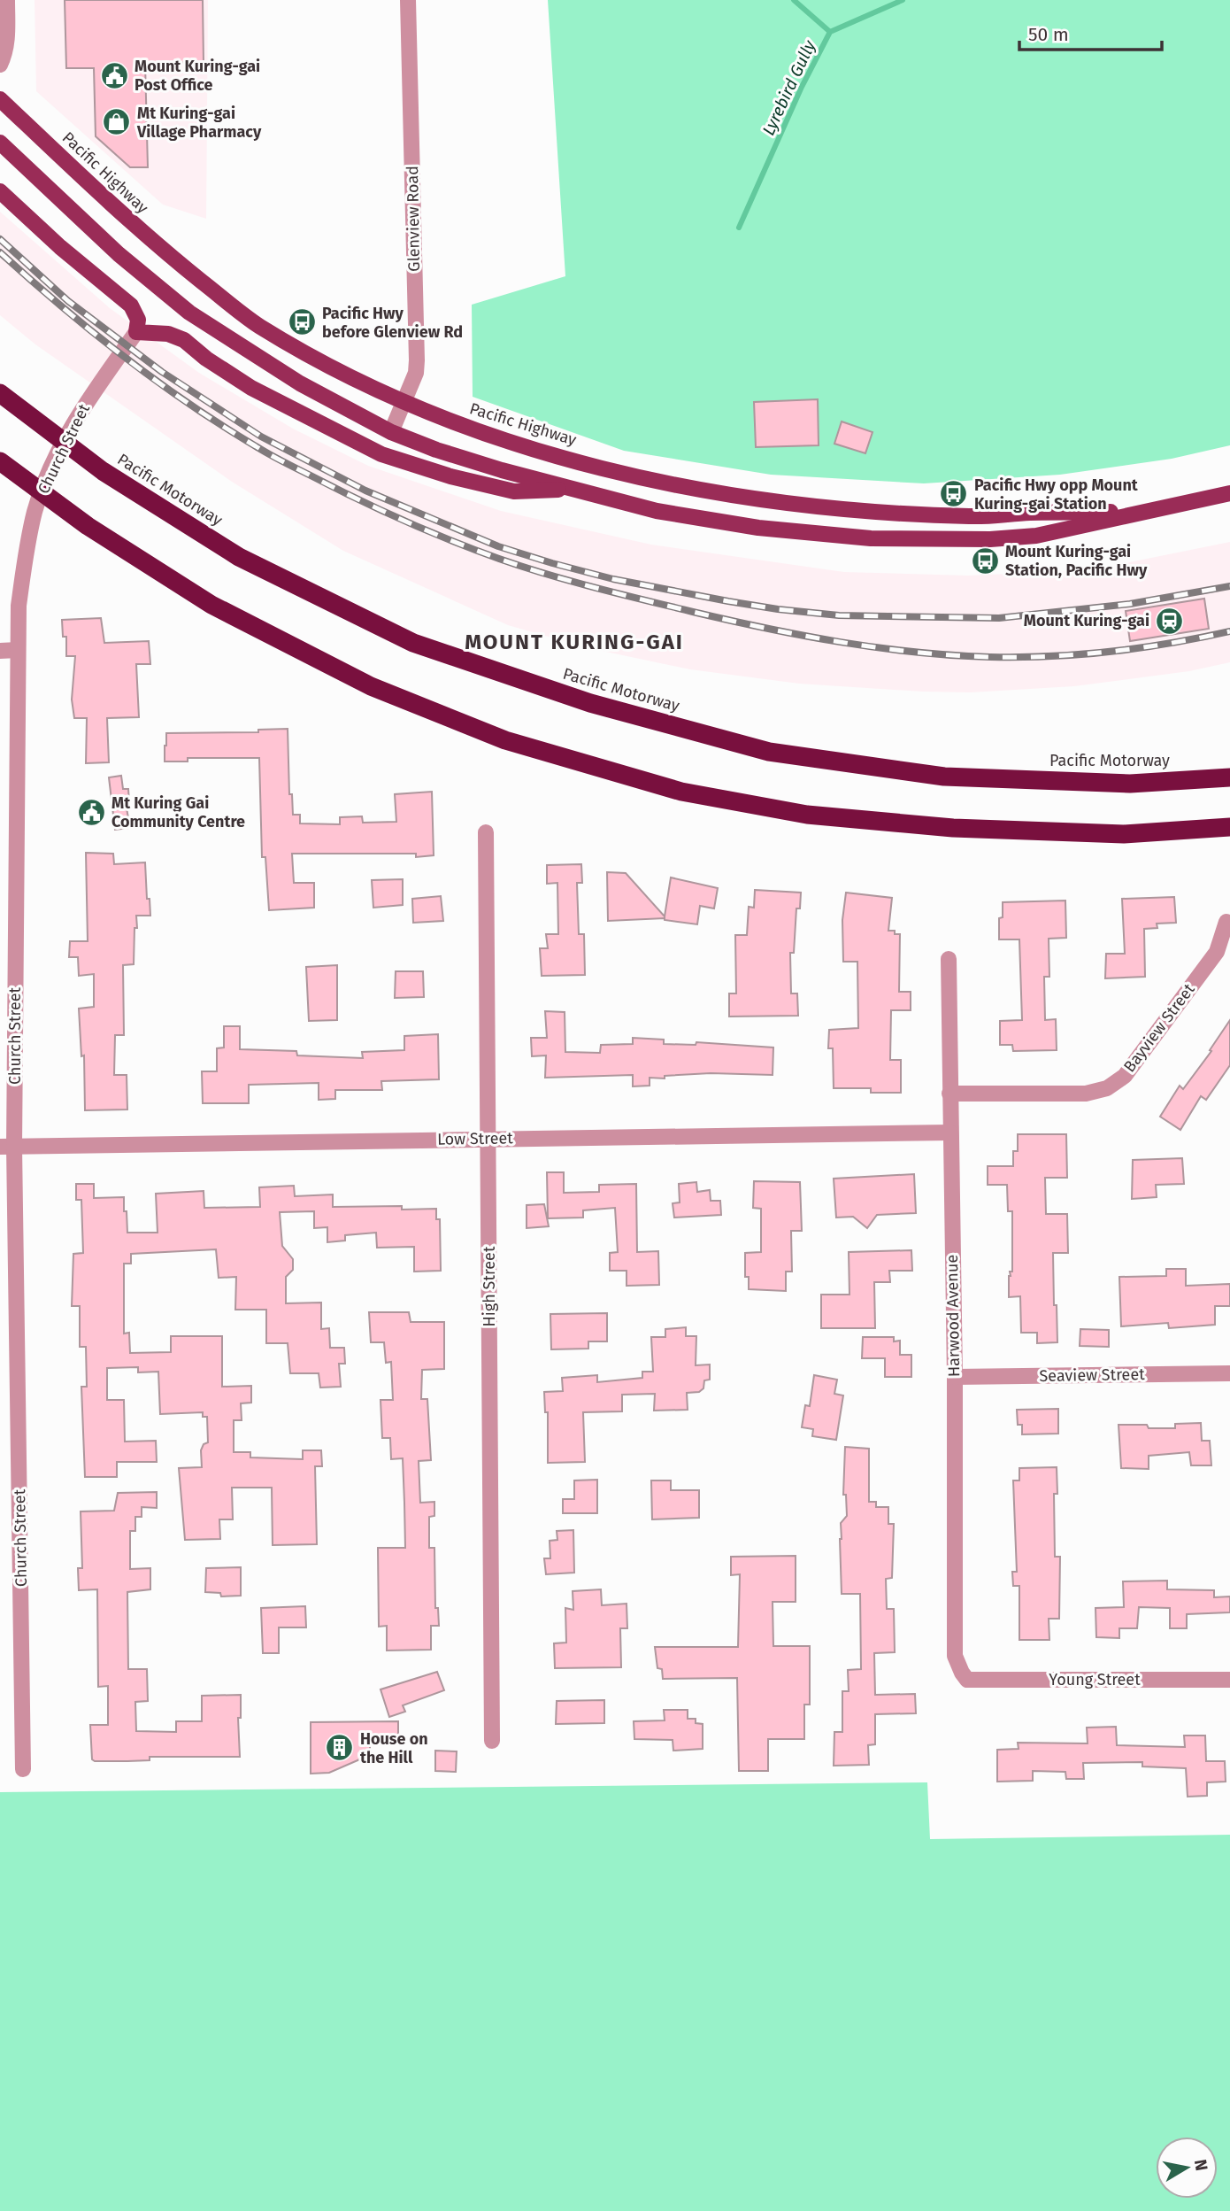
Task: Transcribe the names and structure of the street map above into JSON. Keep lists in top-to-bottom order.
{
  "streets": {
    "highway": ["Pacific Motorway"],
    "main road": ["Pacific Highway"],
    "street": [
      "Glenview Road",
      "Church Street",
      "Bayview Street",
      "Low Street",
      "High Street",
      "Harwood Avenue",
      "Seaview Street",
      "Young Street"
    ]
  },
  "crossings": [
    ["Pacific Highway", "Glenview Road"],
    ["Church Street", "Low Street"],
    ["Bayview Street", "Harwood Avenue"],
    ["Low Street", "High Street"],
    ["Low Street", "Harwood Avenue"],
    ["Harwood Avenue", "Seaview Street"],
    ["Harwood Avenue", "Young Street"]
  ],
  "districts": ["MOUNT KURING-GAI"],
  "water": ["Lyrebird Gully"],
  "places": {
    "public building": ["Mount Kuring-gai Post Office", "Mt Kuring Gai Community Centre"],
    "shop": ["Mt Kuring-gai Village Pharmacy"],
    "bus stop": ["Pacific Hwy before Glenview Rd", "Pacific Hwy opp Mount Kuring-gai Station", "Mount Kuring-gai Station, Pacific Hwy"],
    "station": ["Mount Kuring-gai"],
    "building": ["House on the Hill"]
  },
  "scale_bar": "50 m",
  "north": "right"
}
